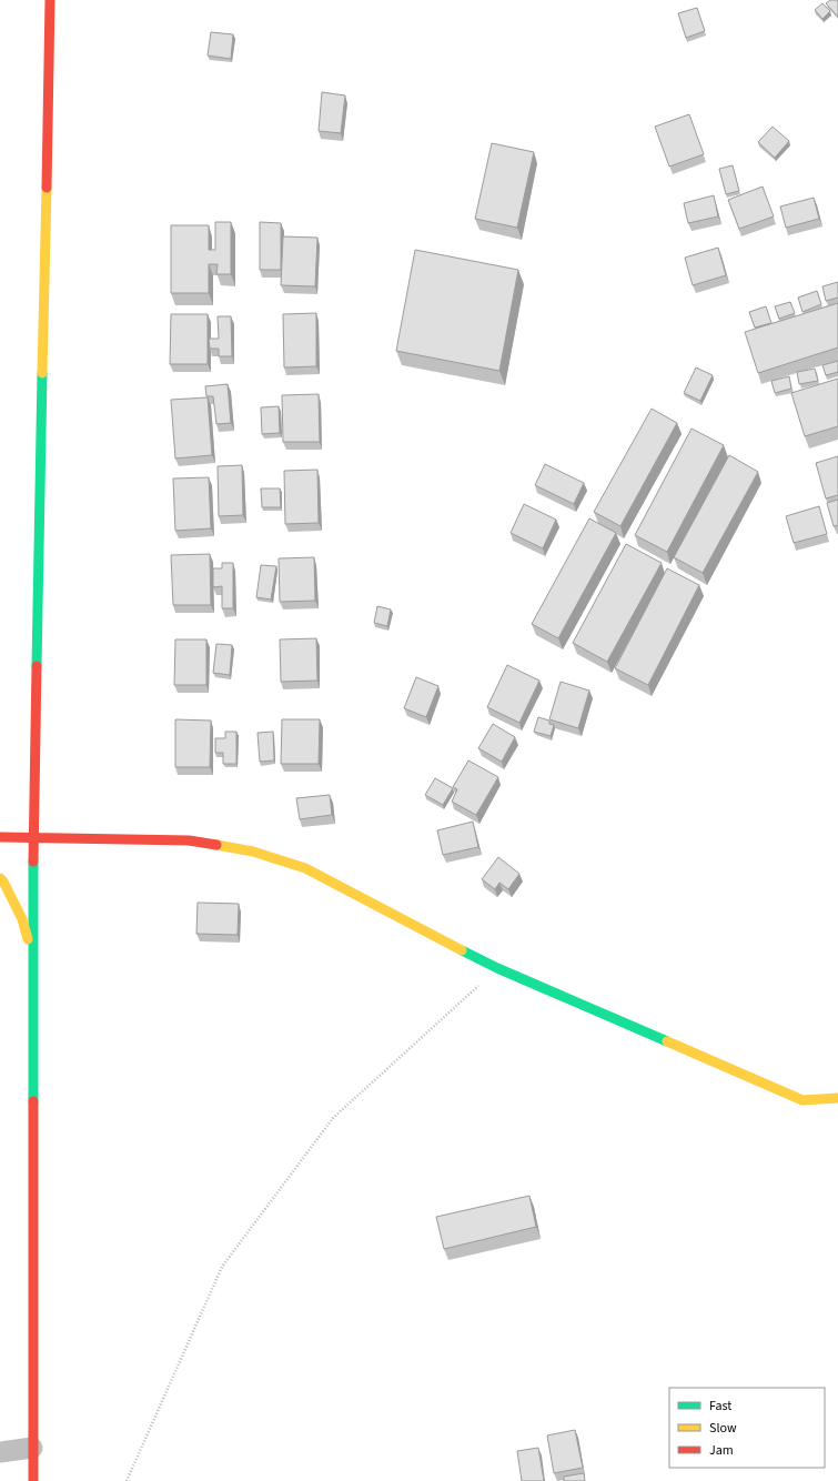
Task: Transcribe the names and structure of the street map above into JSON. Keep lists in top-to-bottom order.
{
  "legend": ["Fast", "Slow", "Jam"]
}
